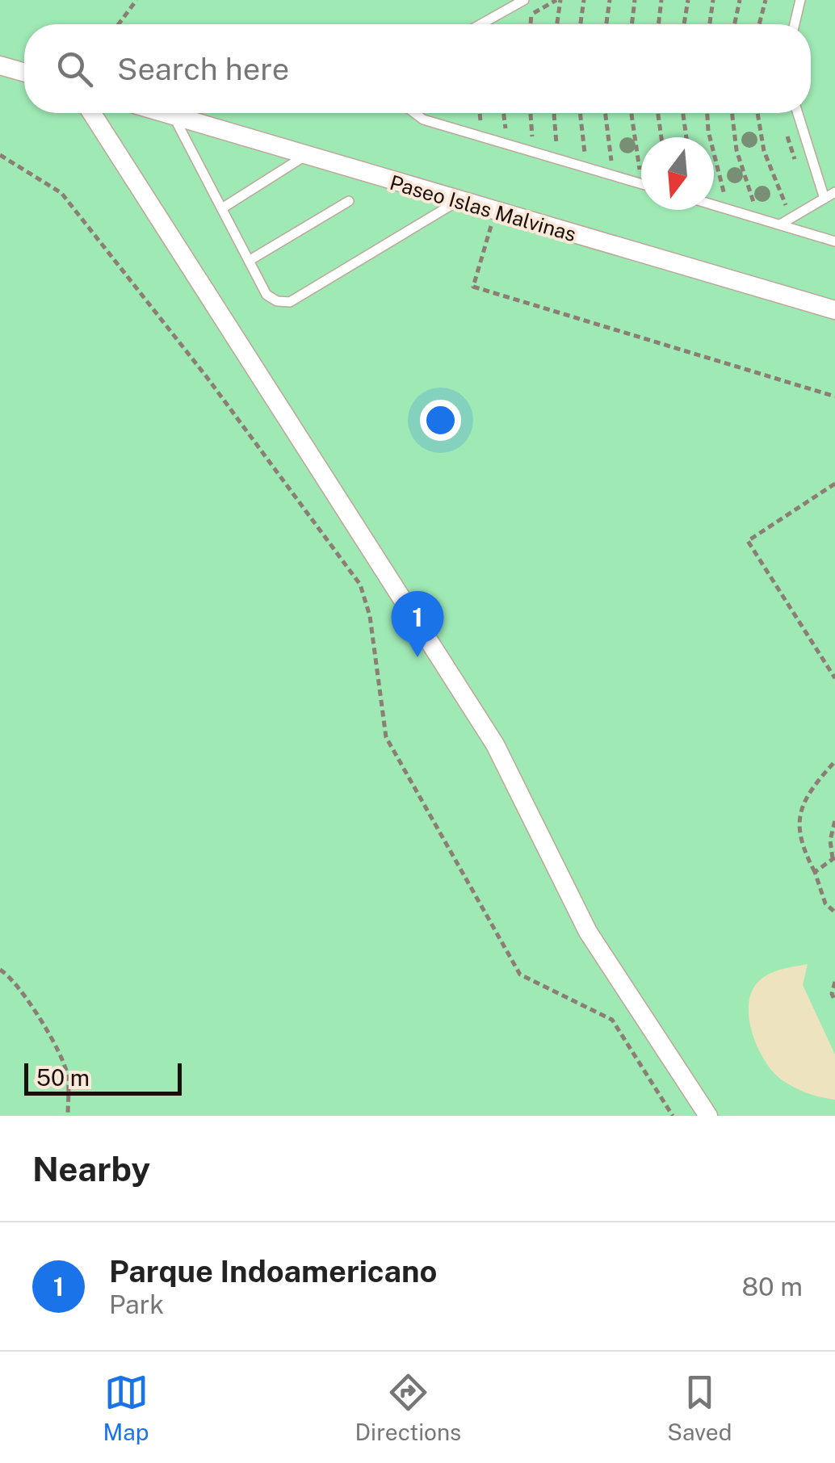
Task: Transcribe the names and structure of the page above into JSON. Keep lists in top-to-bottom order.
{
  "streets": {
    "street": ["Paseo Islas Malvinas"]
  },
  "scale_bar": "50 m",
  "north": "bottom",
  "page": {
    "search": "Search here",
    "pins": "1",
    "scale": "50 m",
    "heading": "Nearby",
    "list": [
      {
        "mark": "1",
        "name": "Parque Indoamericano",
        "note": "Park",
        "value": "80 m"
      }
    ],
    "nav": ["Map", "Directions", "Saved"]
  }
}
